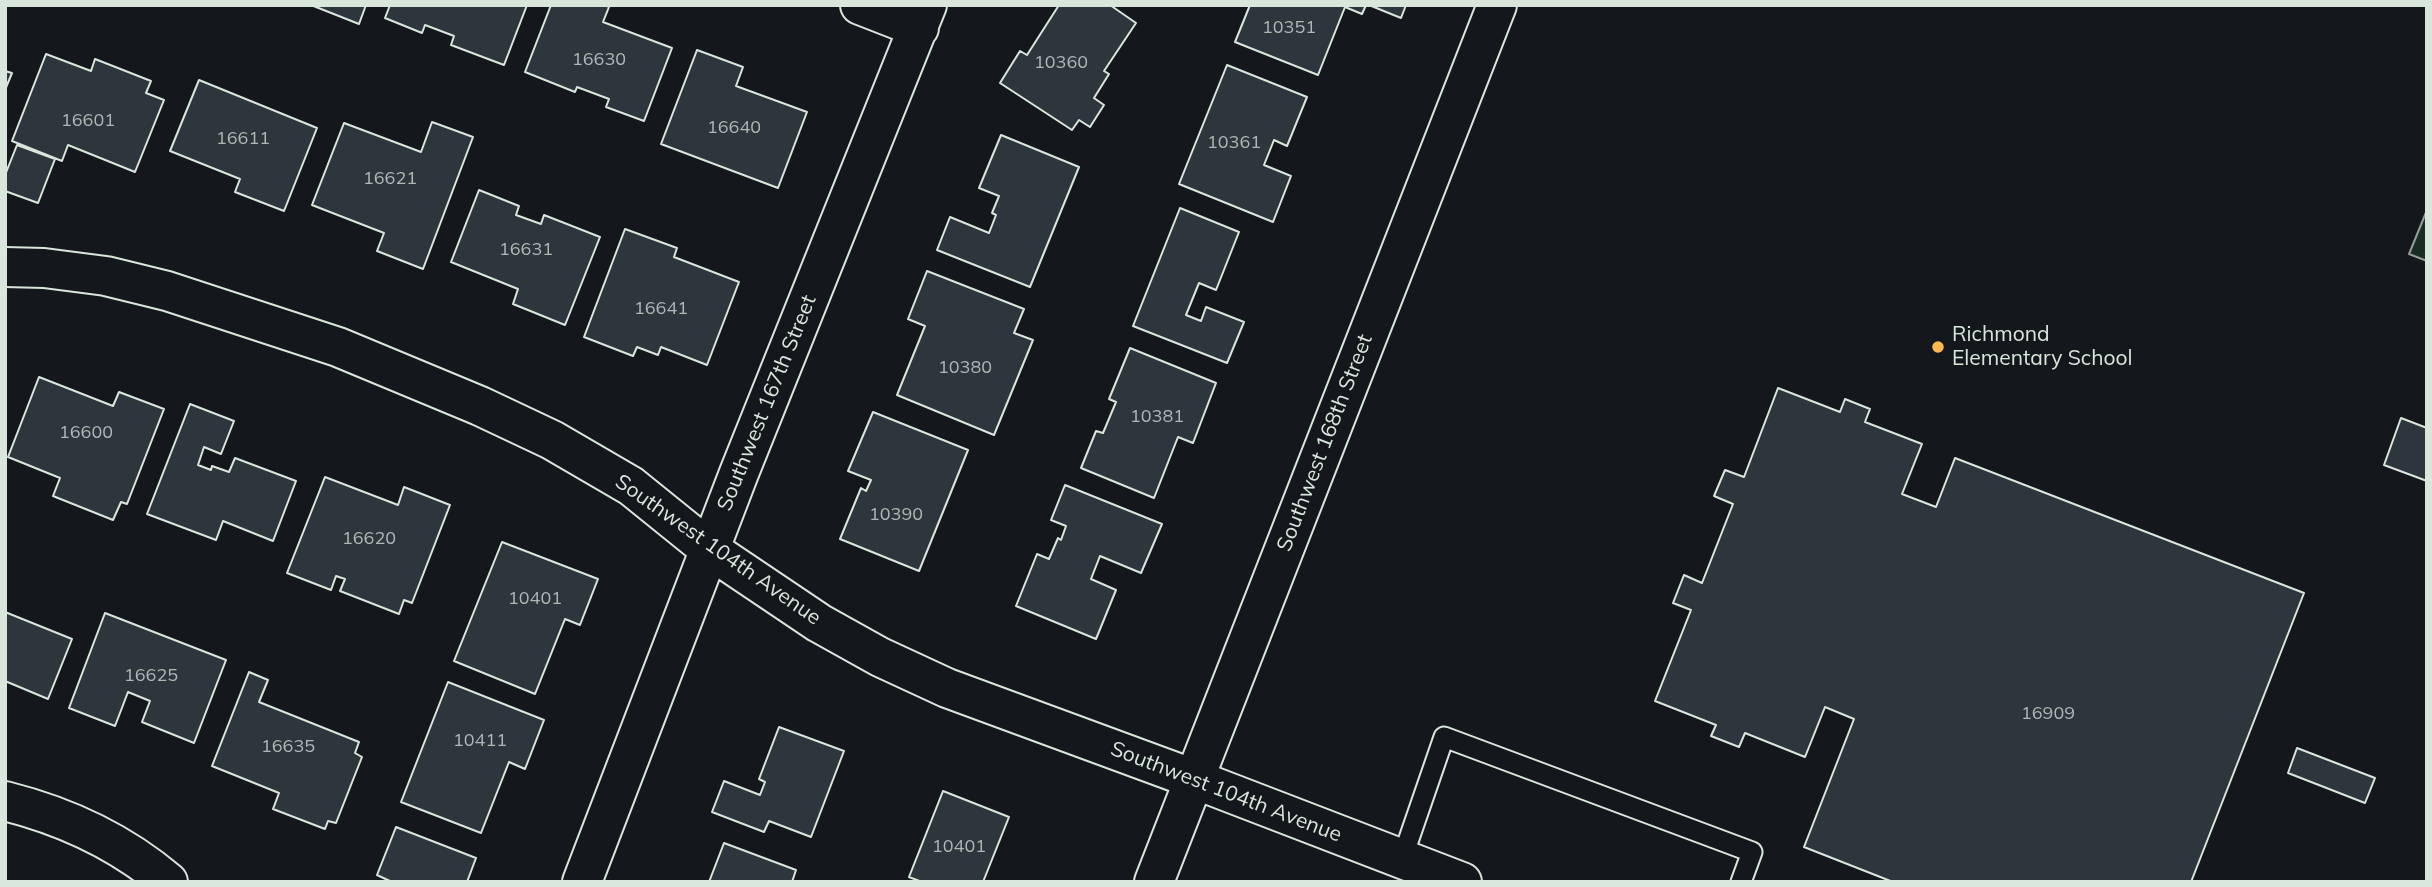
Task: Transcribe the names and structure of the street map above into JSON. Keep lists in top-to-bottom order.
{
  "streets": {
    "street": ["Southwest 167th Street", "Southwest 168th Street", "Southwest 104th Avenue"]
  },
  "crossings": [
    ["Southwest 167th Street", "Southwest 104th Avenue"],
    ["Southwest 168th Street", "Southwest 104th Avenue"]
  ],
  "places": ["Richmond Elementary School"],
  "house_numbers": [
    "10351",
    "16630",
    "10360",
    "16601",
    "16640",
    "16611",
    "10361",
    "16621",
    "16631",
    "16641",
    "10380",
    "10381",
    "16600",
    "10390",
    "16620",
    "10401",
    "16625",
    "16909",
    "10411",
    "16635",
    "10401"
  ]
}
